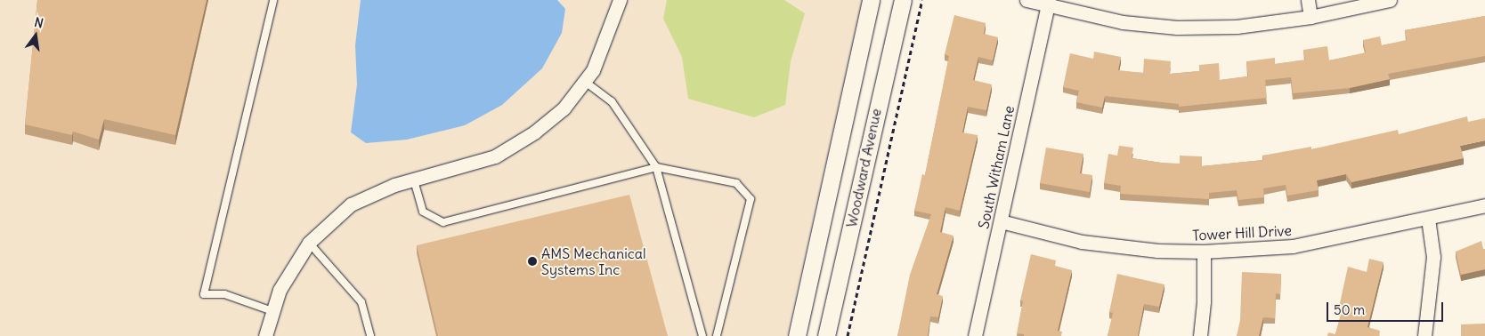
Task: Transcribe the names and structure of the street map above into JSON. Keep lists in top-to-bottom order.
{
  "streets": {
    "street": ["South Witham Lane", "Woodward Avenue", "Tower Hill Drive"]
  },
  "crossings": [
    ["South Witham Lane", "Tower Hill Drive"]
  ],
  "places": ["AMS Mechanical Systems Inc"],
  "scale_bar": "50 m",
  "north": "top"
}
